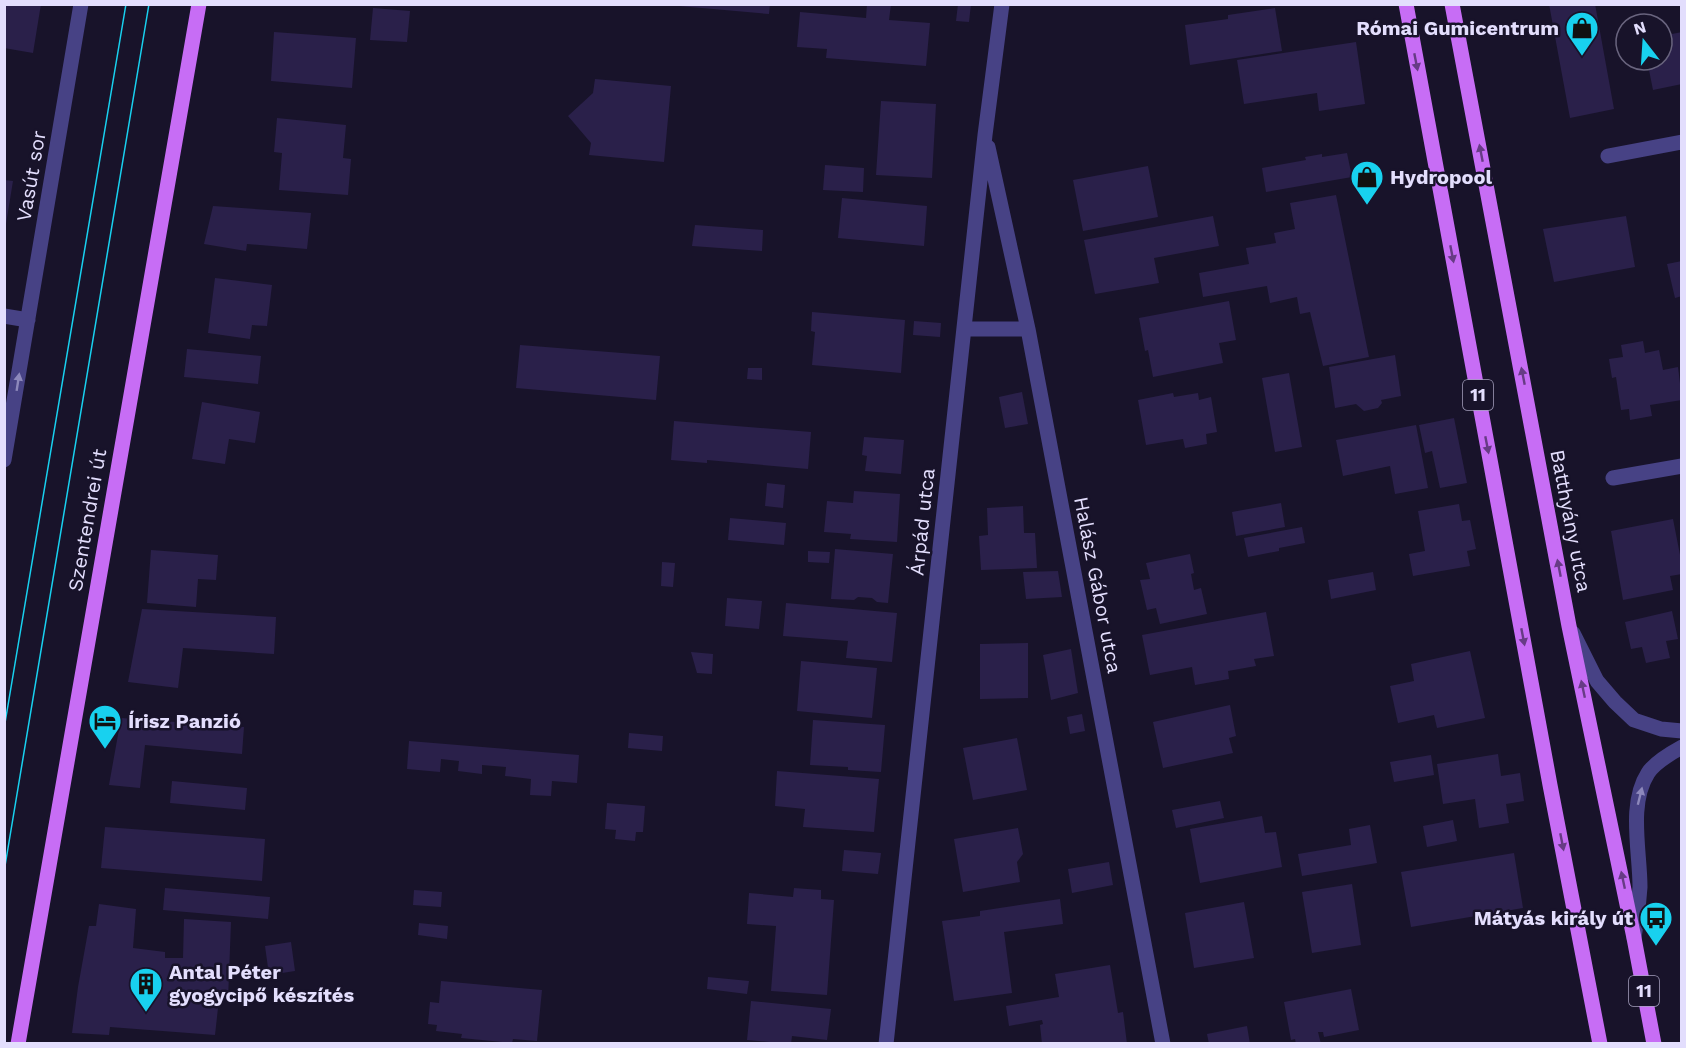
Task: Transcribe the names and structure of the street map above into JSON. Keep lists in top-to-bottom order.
{
  "streets": {
    "main road": ["11", "Szentendrei út", "Batthyány utca"],
    "street": ["Vasút sor", "Árpád utca", "Halász Gábor utca"]
  },
  "crossings": [
    ["Árpád utca", "Halász Gábor utca"]
  ],
  "places": {
    "shop": ["Római Gumicentrum", "Hydropool"],
    "hotel": ["Írisz Panzió"],
    "bus stop": ["Mátyás király út"],
    "building": ["Antal Péter gyogycipő készítés"]
  },
  "north": "top"
}
